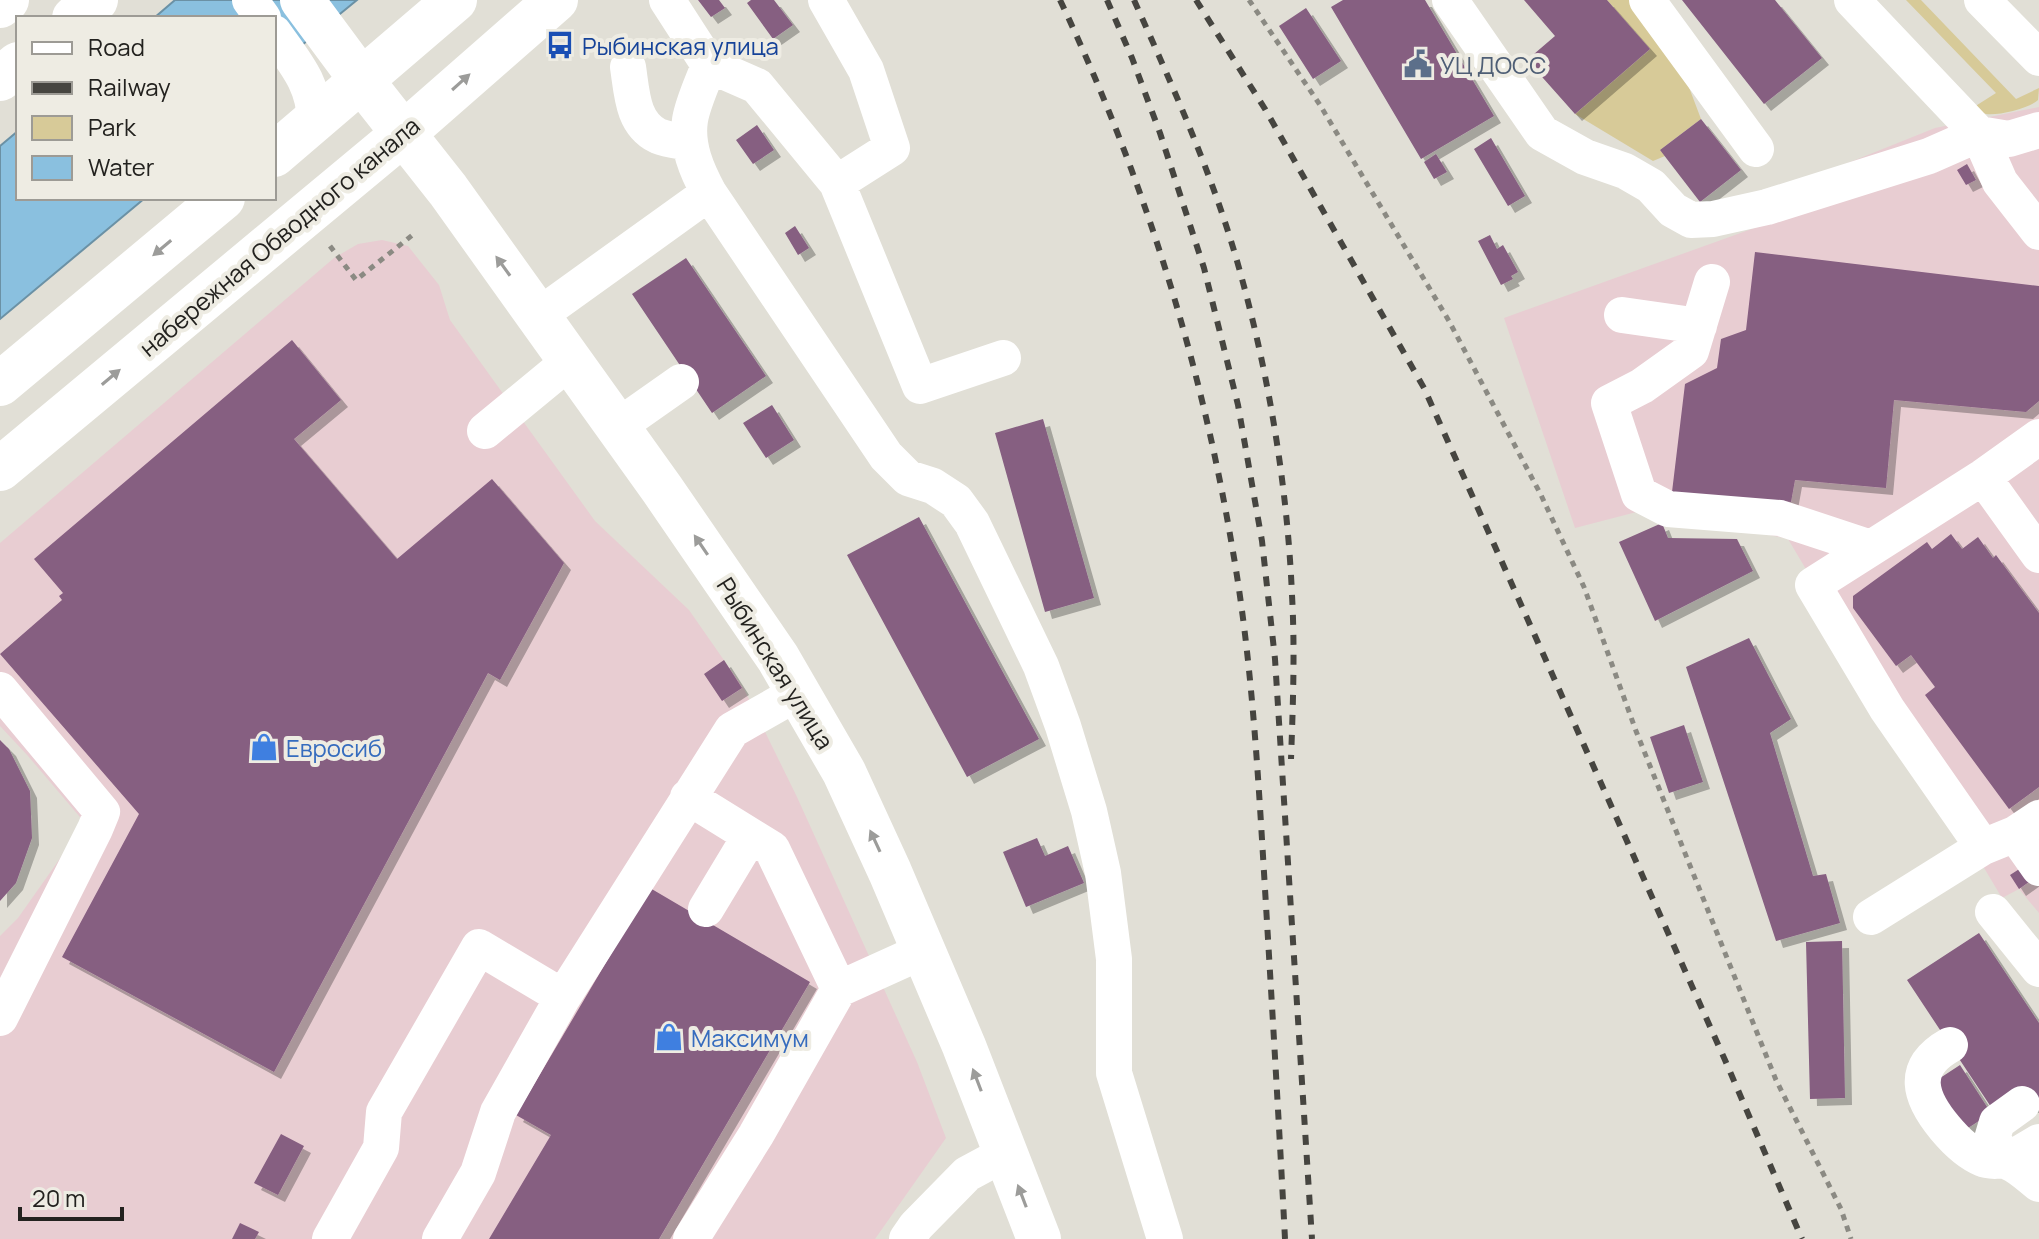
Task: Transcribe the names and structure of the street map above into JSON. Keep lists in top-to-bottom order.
{
  "streets": {
    "main road": ["набережная Обводного канала", "Рыбинская улица"]
  },
  "crossings": [
    ["набережная Обводного канала", "Рыбинская улица"]
  ],
  "one_way": ["Рыбинская улица"],
  "places": {
    "bus stop": ["Рыбинская улица"],
    "public building": ["УЦ ДОСС"],
    "shop": ["Евросиб", "Максимум"]
  },
  "legend": [
    "Road",
    "Railway",
    "Park",
    "Water"
  ],
  "scale_bar": "20 m"
}
